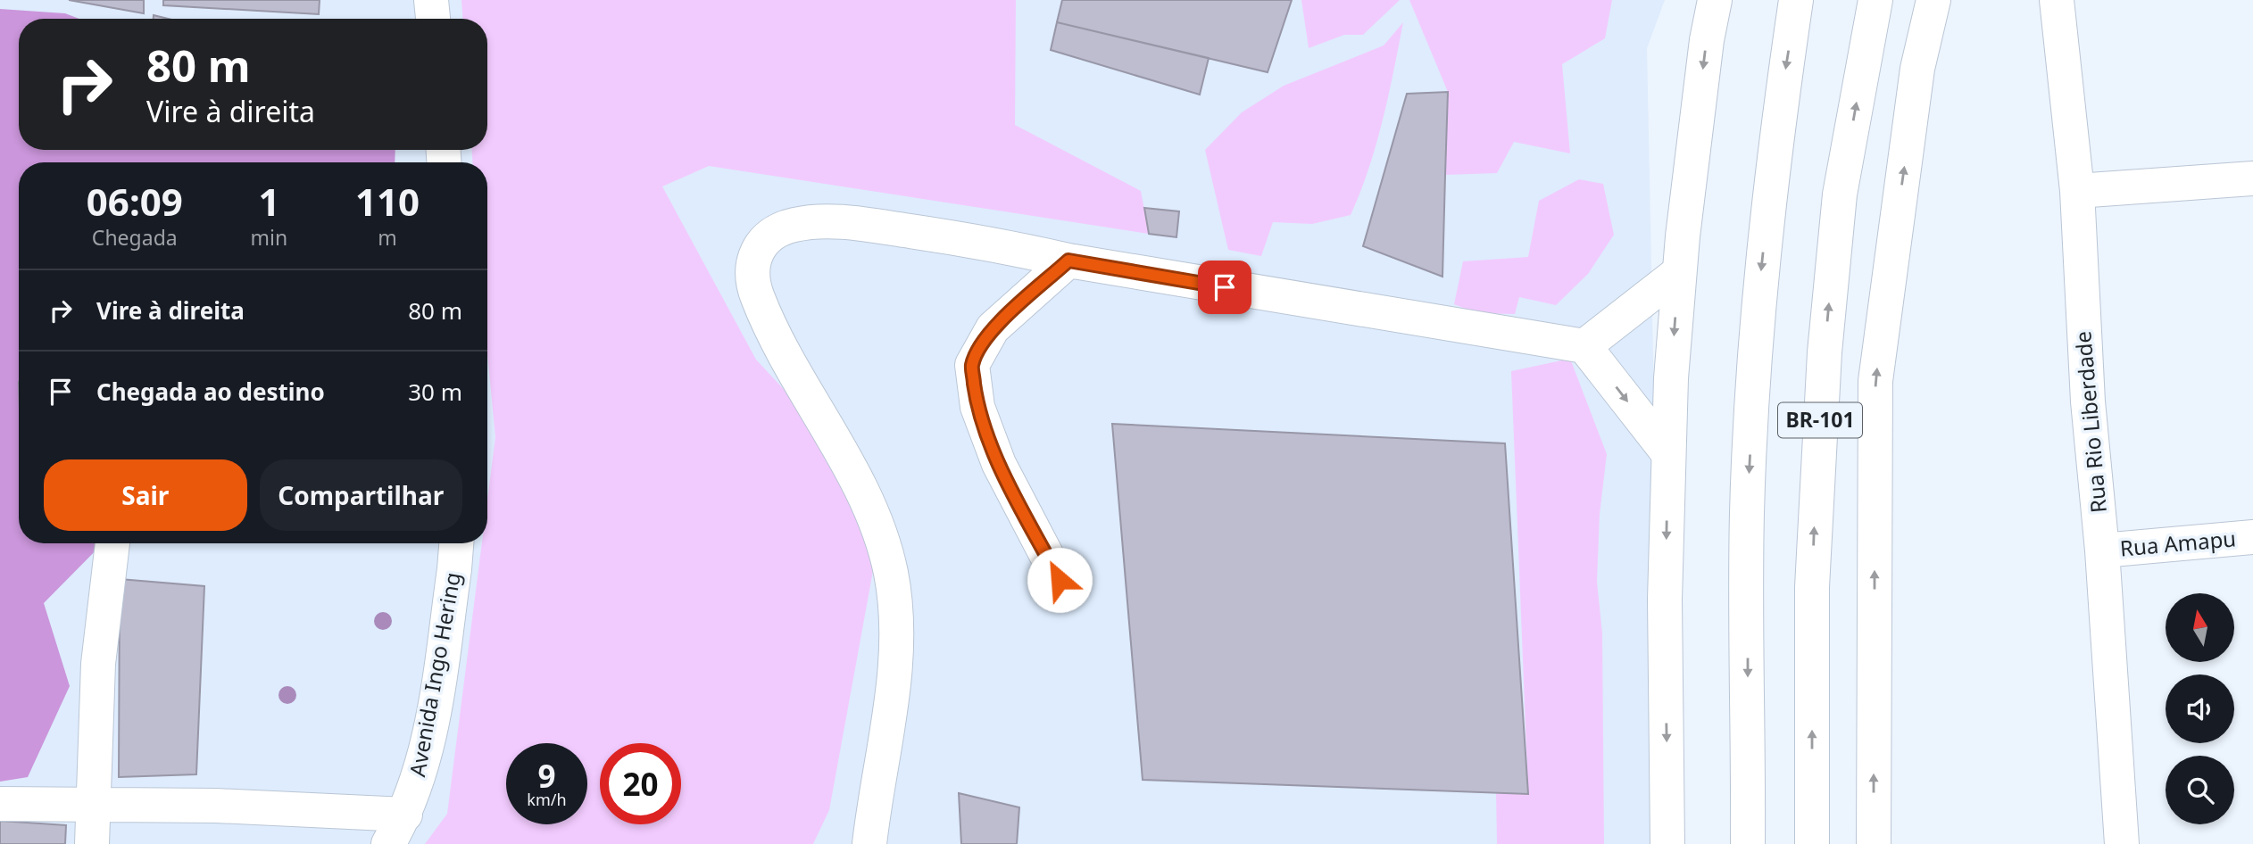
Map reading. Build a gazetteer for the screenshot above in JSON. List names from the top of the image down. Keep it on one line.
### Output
{"streets":{"main road":["BR-101","Rua Rio Liberdade","Rua Amapu","Avenida Ingo Hering"]},"crossings":[["Rua Rio Liberdade","Rua Amapu"]],"north":"top","page":{"turn":["80 m","Vire à direita"],"eta":["06:09","Chegada","1","min","110","m"],"list":[{"name":"Vire à direita","value":"80 m"},{"name":"Chegada ao destino","value":"30 m"}],"buttons":["Sair","Compartilhar"],"speed":"9 km/h","limit":"20"}}
